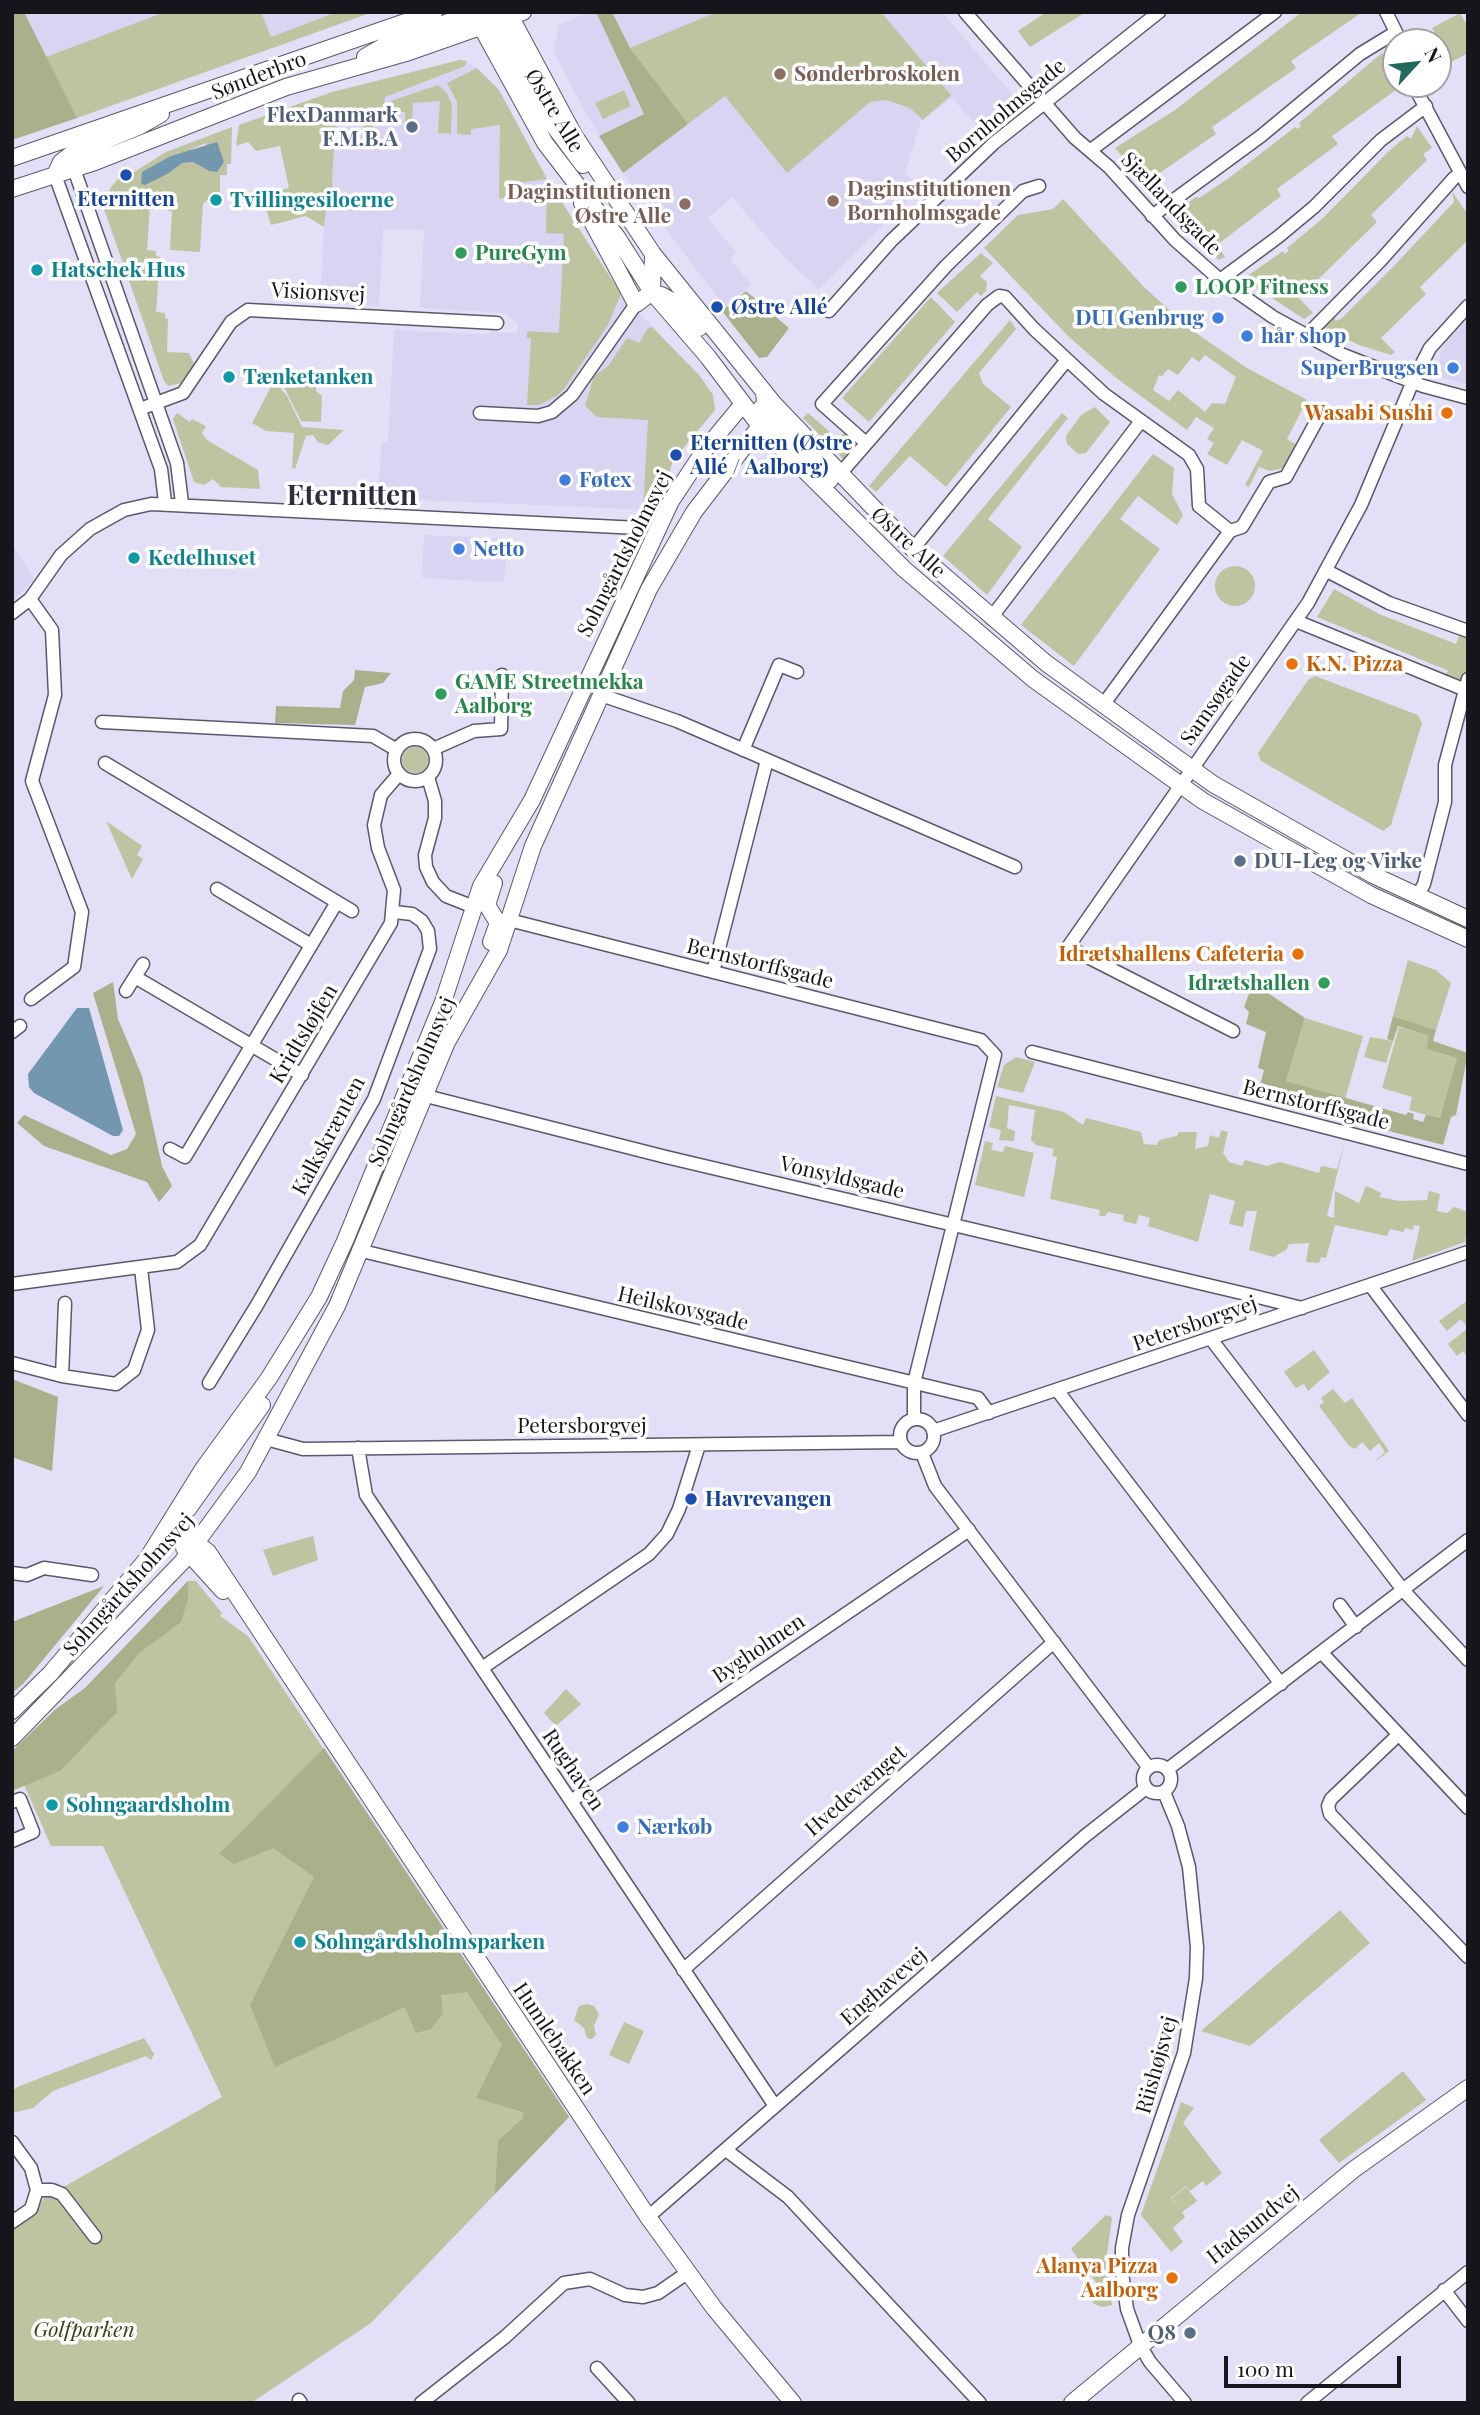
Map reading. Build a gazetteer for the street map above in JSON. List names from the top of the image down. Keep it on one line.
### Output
{"streets":{"street":["Sønderbro","Østre Alle","Bornholmsgade","Sjællandsgade","Visionsvej","Sohngårdsholmsvej","Samsøgade","Bernstorffsgade","Kridtsløjfen","Kalkskrænten","Vonsyldsgade","Heilskovsgade","Petersborgvej","Bygholmen","Rughaven","Hvedevænget","Enghavevej","Humlebakken","Riishøjsvej","Hadsundvej"]},"crossings":[["Sønderbro","Østre Alle"],["Østre Alle","Sohngårdsholmsvej"],["Østre Alle","Samsøgade"],["Bornholmsgade","Sjællandsgade"],["Sjællandsgade","Samsøgade"],["Sohngårdsholmsvej","Bernstorffsgade"],["Sohngårdsholmsvej","Vonsyldsgade"],["Sohngårdsholmsvej","Heilskovsgade"],["Sohngårdsholmsvej","Petersborgvej"],["Sohngårdsholmsvej","Humlebakken"],["Bernstorffsgade","Vonsyldsgade"],["Kridtsløjfen","Kalkskrænten"],["Vonsyldsgade","Petersborgvej"],["Heilskovsgade","Petersborgvej"],["Petersborgvej","Rughaven"],["Bygholmen","Rughaven"],["Rughaven","Hvedevænget"],["Rughaven","Enghavevej"],["Enghavevej","Humlebakken"],["Enghavevej","Riishøjsvej"],["Riishøjsvej","Hadsundvej"]],"districts":["Eternitten"],"parks":["Golfparken"],"places":["Sønderbroskolen","FlexDanmark F.M.B.A","Eternitten","Tvillingesiloerne","Daginstitutionen Bornholmsgade","Daginstitutionen Østre Alle","PureGym","Hatschek Hus","LOOP Fitness","Østre Allé","DUI Genbrug","hår shop","SuperBrugsen","Tænketanken","Wasabi Sushi","Eternitten (Østre Allé / Aalborg)","Føtex","Netto","Kedelhuset","K.N. Pizza","GAME Streetmekka Aalborg","DUI-Leg og Virke","Idrætshallens Cafeteria","Idrætshallen","Havrevangen","Sohngaardsholm","Nærkøb","Sohngårdsholmsparken","Alanya Pizza Aalborg","Q8"],"scale_bar":"100 m","north":"top right"}
